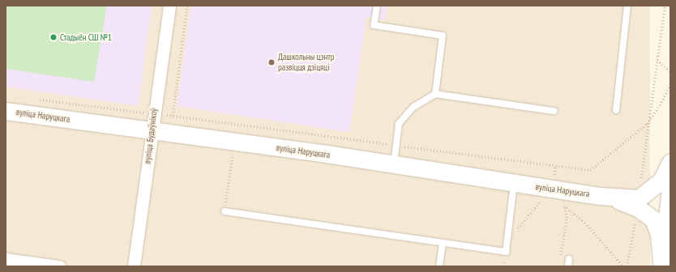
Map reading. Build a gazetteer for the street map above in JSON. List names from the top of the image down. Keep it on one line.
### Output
{"streets":{"street":["вуліца Наруцкага","вуліца Будаўнікоў"]},"crossings":[["вуліца Наруцкага","вуліца Будаўнікоў"]],"places":["Стадыён СШ №1","Дашкольны цэнтр развіцця дзіцяці"]}
